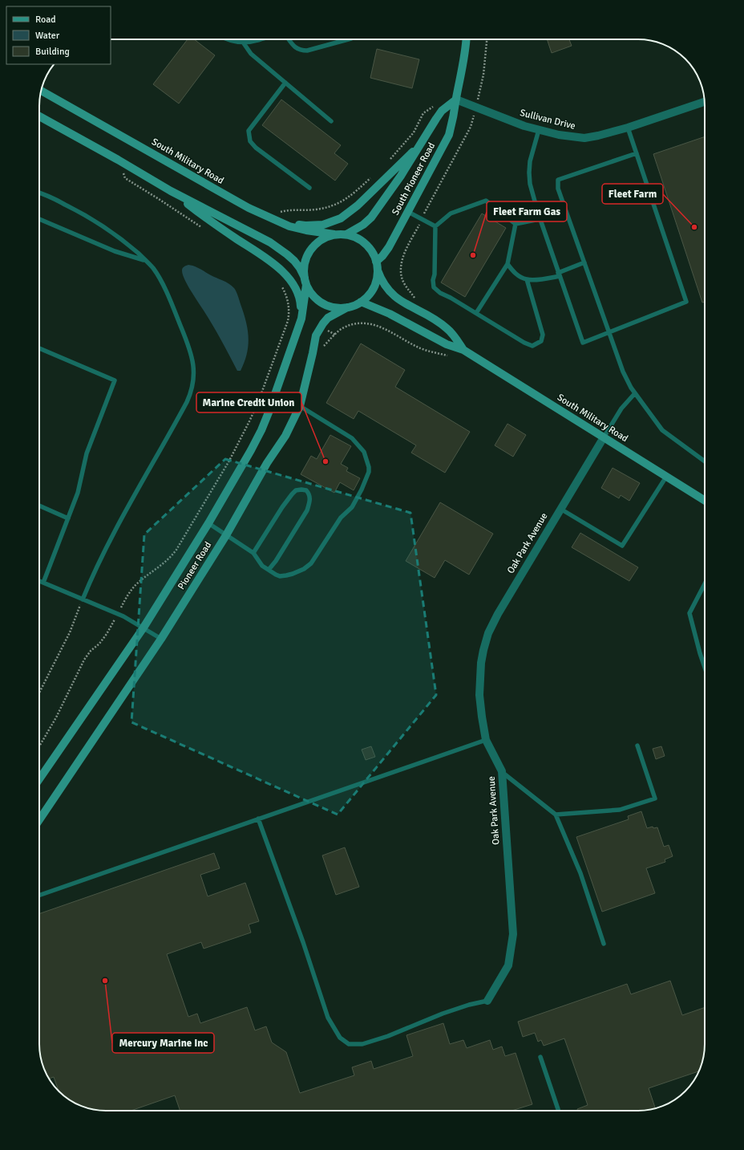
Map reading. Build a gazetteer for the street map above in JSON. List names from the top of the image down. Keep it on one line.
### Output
{"streets":{"main road":["South Military Road","South Pioneer Road","Pioneer Road"],"street":["Sullivan Drive","Oak Park Avenue"]},"crossings":[["Sullivan Drive","South Pioneer Road"],["South Military Road","South Pioneer Road"],["South Military Road","Oak Park Avenue"],["South Military Road","Pioneer Road"],["South Pioneer Road","Pioneer Road"]],"places":["Fleet Farm","Fleet Farm Gas","Marine Credit Union","Mercury Marine Inc"],"legend":["Road","Water","Building"]}
